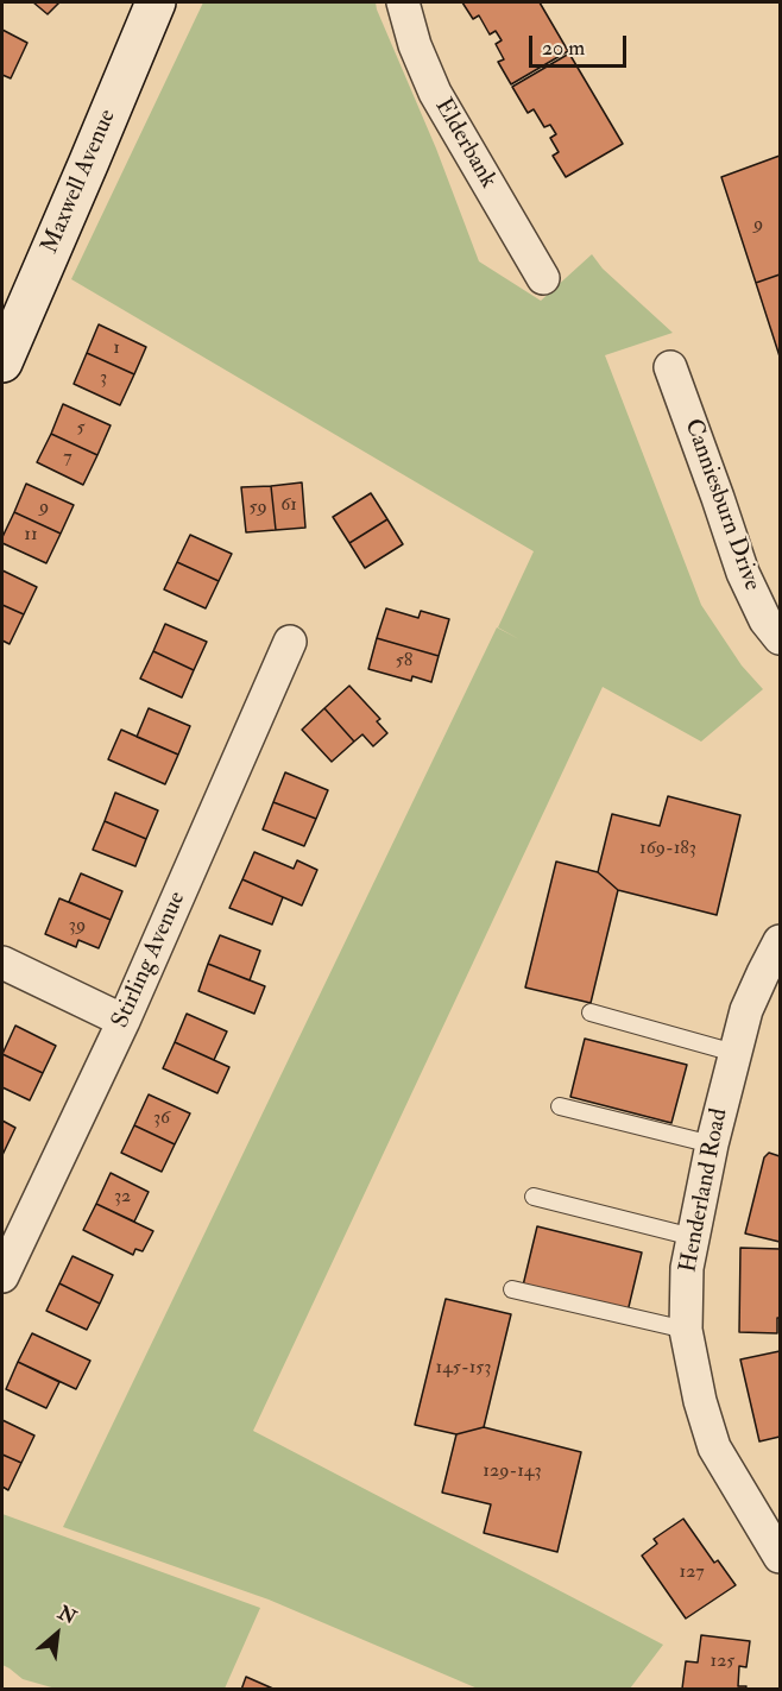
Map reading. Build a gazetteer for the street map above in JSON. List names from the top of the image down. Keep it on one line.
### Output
{"streets":{"street":["Elderbank","Maxwell Avenue","Canniesburn Drive","Stirling Avenue","Henderland Road"]},"house_numbers":["9","1","3","5","7","61","9","59","11","58","169-183","39","36","32","145-153","129-143","127","125"],"scale_bar":"20 m","north":"top right"}
